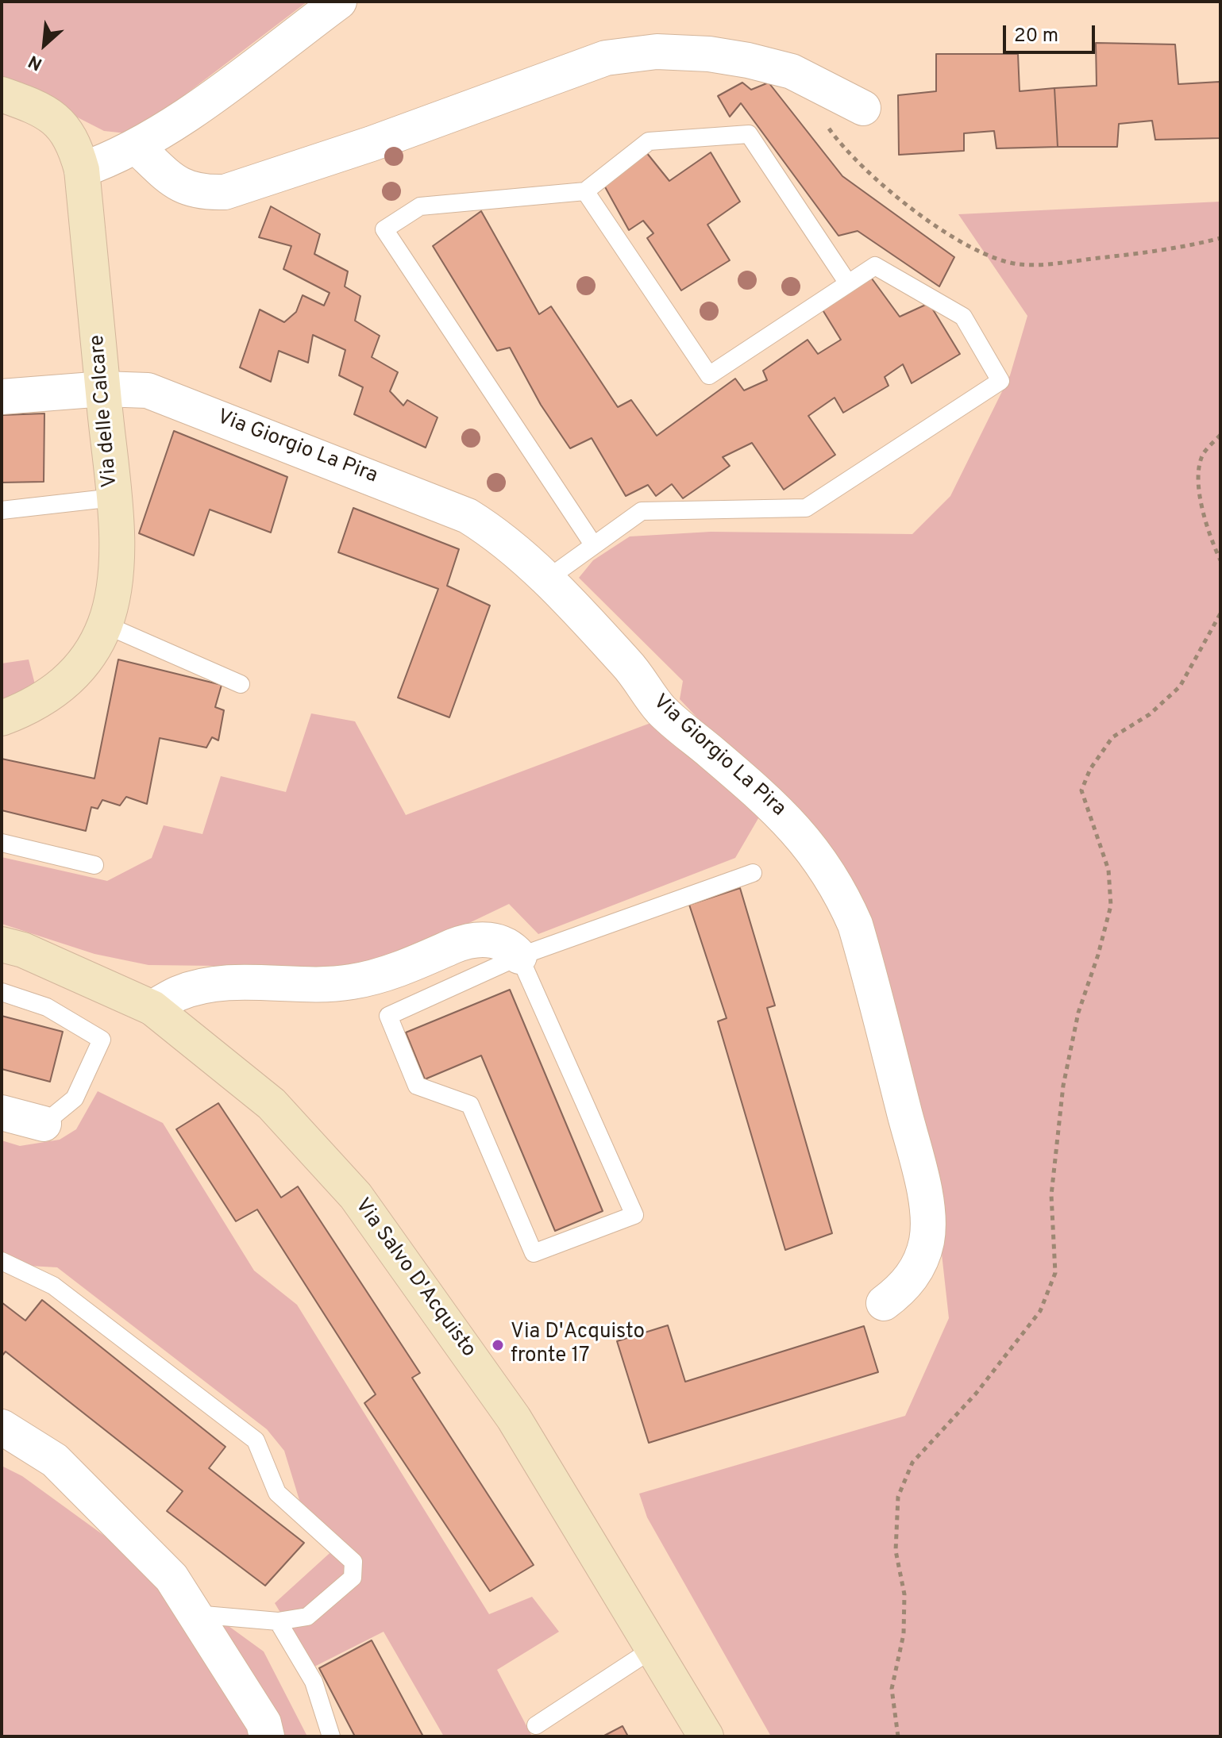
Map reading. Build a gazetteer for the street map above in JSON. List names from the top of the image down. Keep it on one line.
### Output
{"streets":{"street":["Via delle Calcare","Via Giorgio La Pira","Via Salvo D'Acquisto"]},"crossings":[["Via delle Calcare","Via Giorgio La Pira"]],"places":["Via D'Acquisto fronte 17"],"scale_bar":"20 m","north":"bottom left"}
